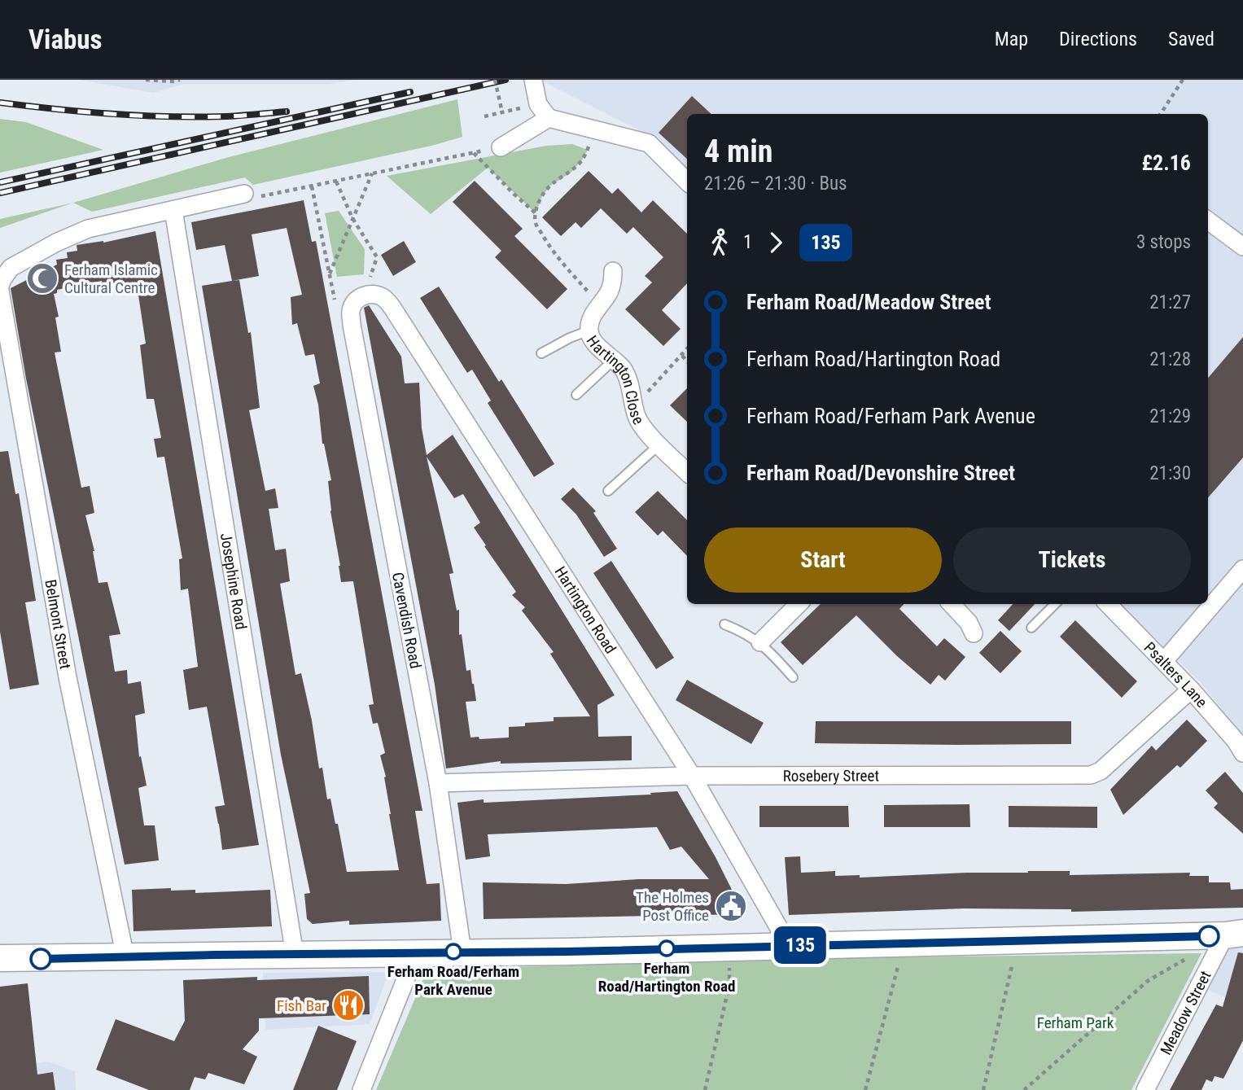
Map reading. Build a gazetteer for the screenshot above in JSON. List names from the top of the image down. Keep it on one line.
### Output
{"streets":{"street":["Hartington Close","Josephine Road","Hartington Road","Cavendish Road","Belmont Street","Psalters Lane","Rosebery Street","Meadow Street"]},"crossings":[["Hartington Road","Rosebery Street"],["Cavendish Road","Rosebery Street"],["Psalters Lane","Rosebery Street"]],"parks":["Ferham Park"],"places":{"mosque":["Ferham Islamic Cultural Centre"],"public building":["The Holmes Post Office"],"other":["Ferham Road/Hartington Road","Ferham Road/Ferham Park Avenue"],"restaurant":["Fish Bar"]},"lines":["bus line 135"],"page":{"header":"Viabus","nav":["Map","Directions","Saved"],"on_map":"135","heading":["4 min","21:26 – 21:30 · Bus","£2.16"],"legs":["1","135","3 stops"],"list":[{"name":"Ferham Road/Meadow Street","value":"21:27"},{"name":"Ferham Road/Hartington Road","value":"21:28"},{"name":"Ferham Road/Ferham Park Avenue","value":"21:29"},{"name":"Ferham Road/Devonshire Street","value":"21:30"}],"buttons":["Start","Tickets"]}}
